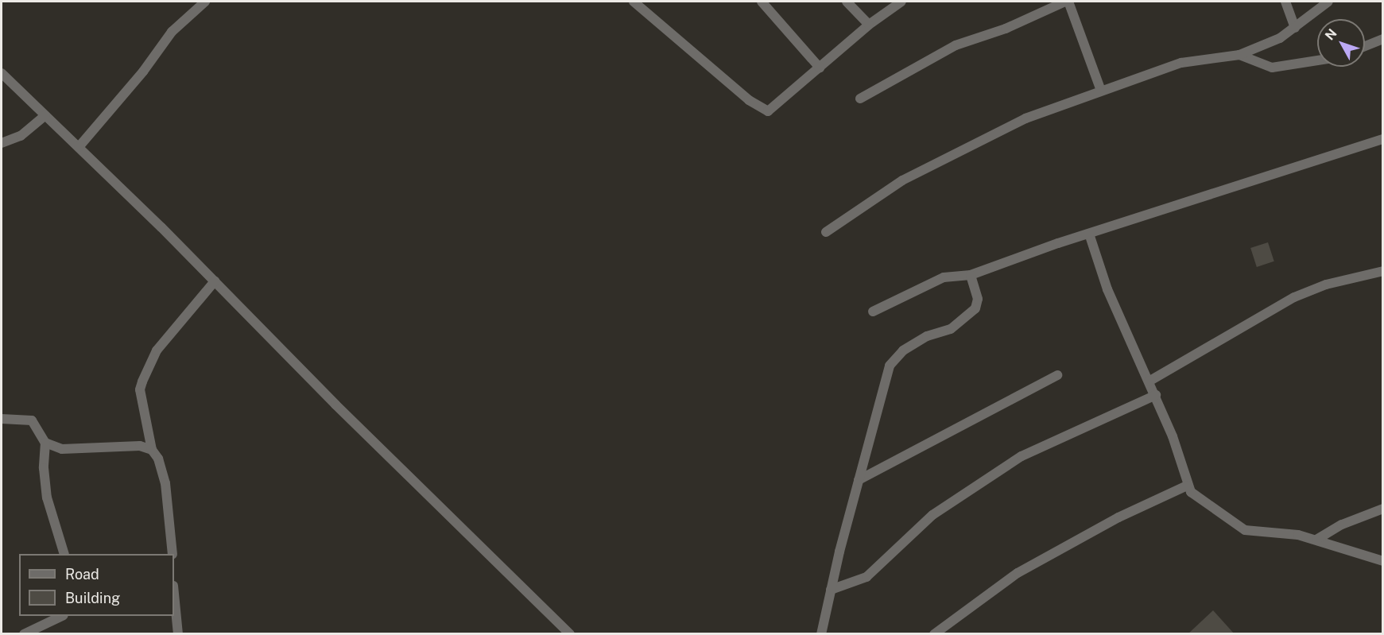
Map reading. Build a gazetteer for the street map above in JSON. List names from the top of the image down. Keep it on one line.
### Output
{"legend":["Road","Building"],"north":"top left"}
